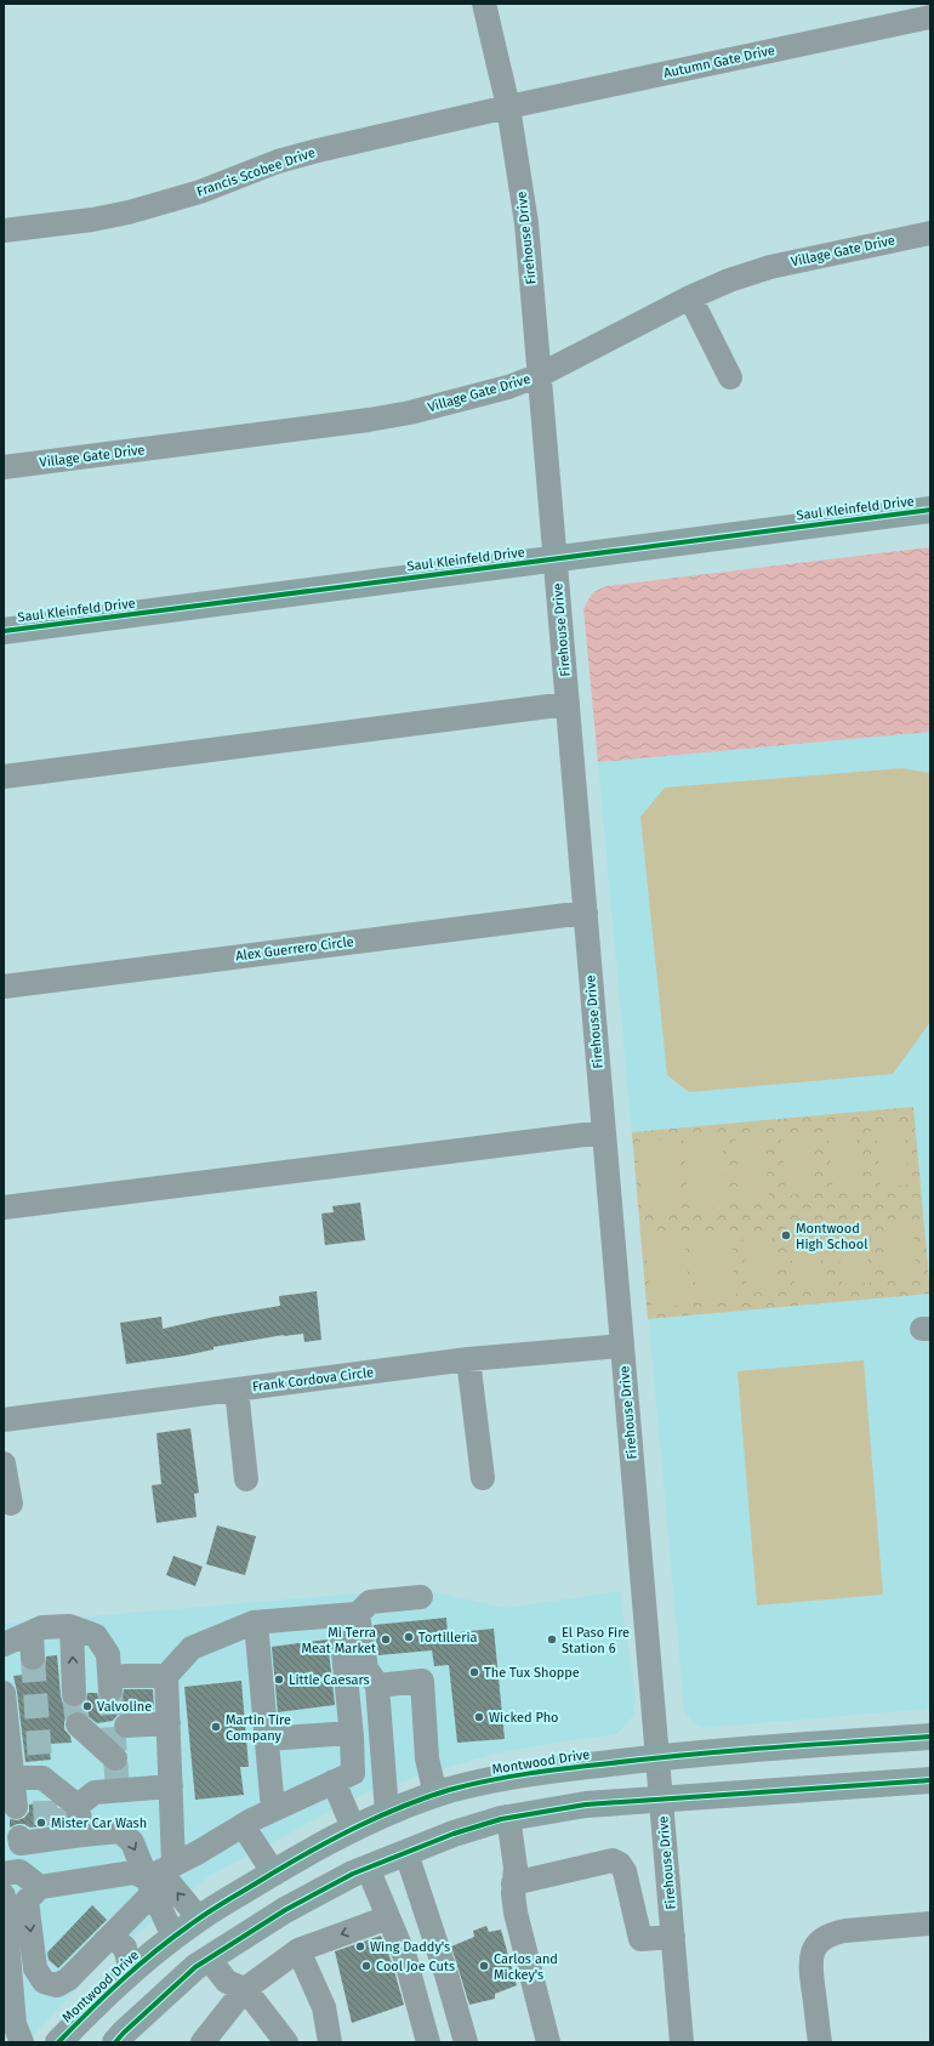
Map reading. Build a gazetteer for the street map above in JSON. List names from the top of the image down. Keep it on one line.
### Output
{"streets":{"main road":["Saul Kleinfeld Drive","Montwood Drive"],"street":["Autumn Gate Drive","Francis Scobee Drive","Firehouse Drive","Village Gate Drive","Alex Guerrero Circle","Frank Cordova Circle"]},"crossings":[["Autumn Gate Drive","Francis Scobee Drive"],["Autumn Gate Drive","Firehouse Drive"],["Francis Scobee Drive","Firehouse Drive"],["Firehouse Drive","Village Gate Drive"],["Firehouse Drive","Saul Kleinfeld Drive"],["Firehouse Drive","Alex Guerrero Circle"],["Firehouse Drive","Frank Cordova Circle"],["Firehouse Drive","Montwood Drive"]],"places":["Montwood High School","Tortilleria","Mi Terra Meat Market","El Paso Fire Station 6","The Tux Shoppe","Little Caesars","Valvoline","Wicked Pho","Martin Tire Company","Mister Car Wash","Wing Daddy's","Cool Joe Cuts","Carlos and Mickey's"]}
